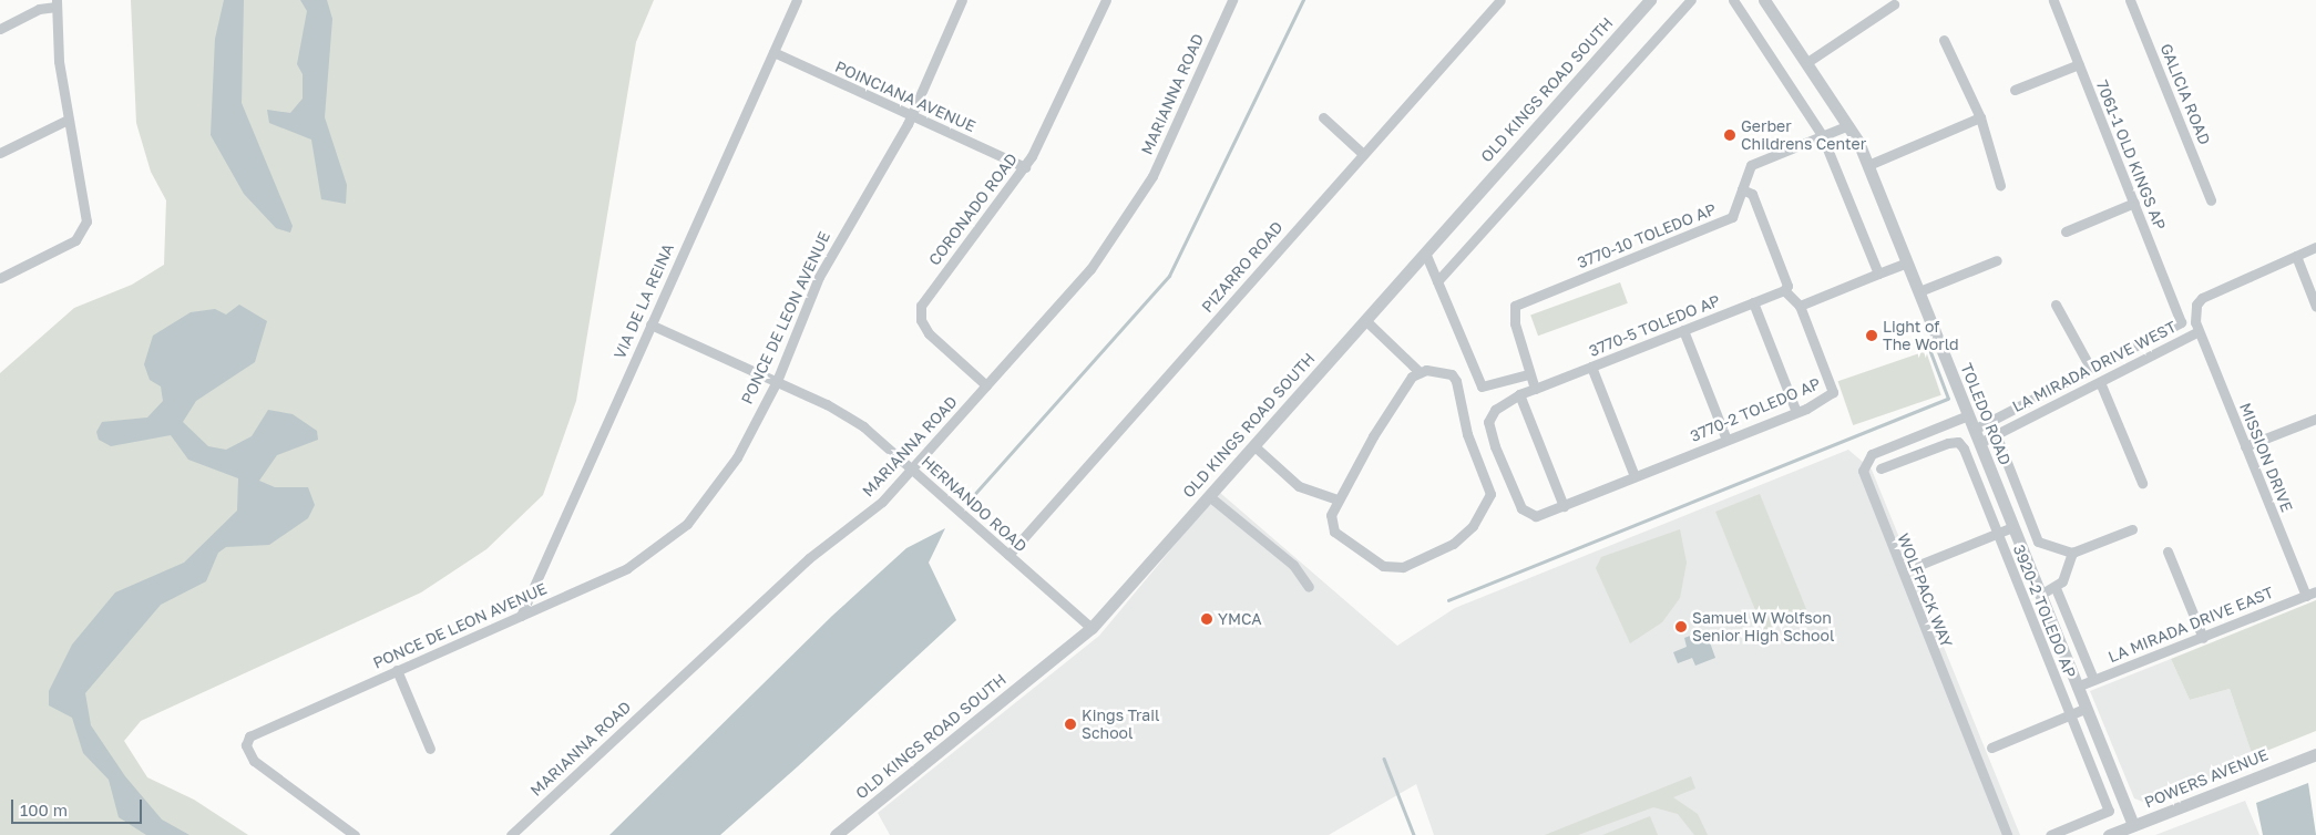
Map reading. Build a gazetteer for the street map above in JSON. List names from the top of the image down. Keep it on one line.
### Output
{"streets":{"street":["OLD KINGS ROAD SOUTH","MARIANNA ROAD","GALICIA ROAD","POINCIANA AVENUE","7061-1 OLD KINGS AP","CORONADO ROAD","3770-10 TOLEDO AP","PIZARRO ROAD","VIA DE LA REINA","PONCE DE LEON AVENUE","3770-5 TOLEDO AP","LA MIRADA DRIVE WEST","3770-2 TOLEDO AP","TOLEDO ROAD","MISSION DRIVE","HERNANDO ROAD","WOLFPACK WAY","3920-2 TOLEDO AP","LA MIRADA DRIVE EAST","POWERS AVENUE"]},"crossings":[["OLD KINGS ROAD SOUTH","HERNANDO ROAD"],["MARIANNA ROAD","CORONADO ROAD"],["MARIANNA ROAD","HERNANDO ROAD"],["POINCIANA AVENUE","CORONADO ROAD"],["POINCIANA AVENUE","VIA DE LA REINA"],["POINCIANA AVENUE","PONCE DE LEON AVENUE"],["3770-10 TOLEDO AP","3770-5 TOLEDO AP"],["PIZARRO ROAD","HERNANDO ROAD"],["VIA DE LA REINA","PONCE DE LEON AVENUE"],["VIA DE LA REINA","HERNANDO ROAD"],["PONCE DE LEON AVENUE","HERNANDO ROAD"],["LA MIRADA DRIVE WEST","TOLEDO ROAD"],["LA MIRADA DRIVE WEST","MISSION DRIVE"],["TOLEDO ROAD","WOLFPACK WAY"],["TOLEDO ROAD","LA MIRADA DRIVE EAST"],["TOLEDO ROAD","POWERS AVENUE"],["MISSION DRIVE","LA MIRADA DRIVE EAST"]],"places":["Gerber Childrens Center","Light of The World","YMCA","Samuel W Wolfson Senior High School","Kings Trail School"],"scale_bar":"100 m"}
